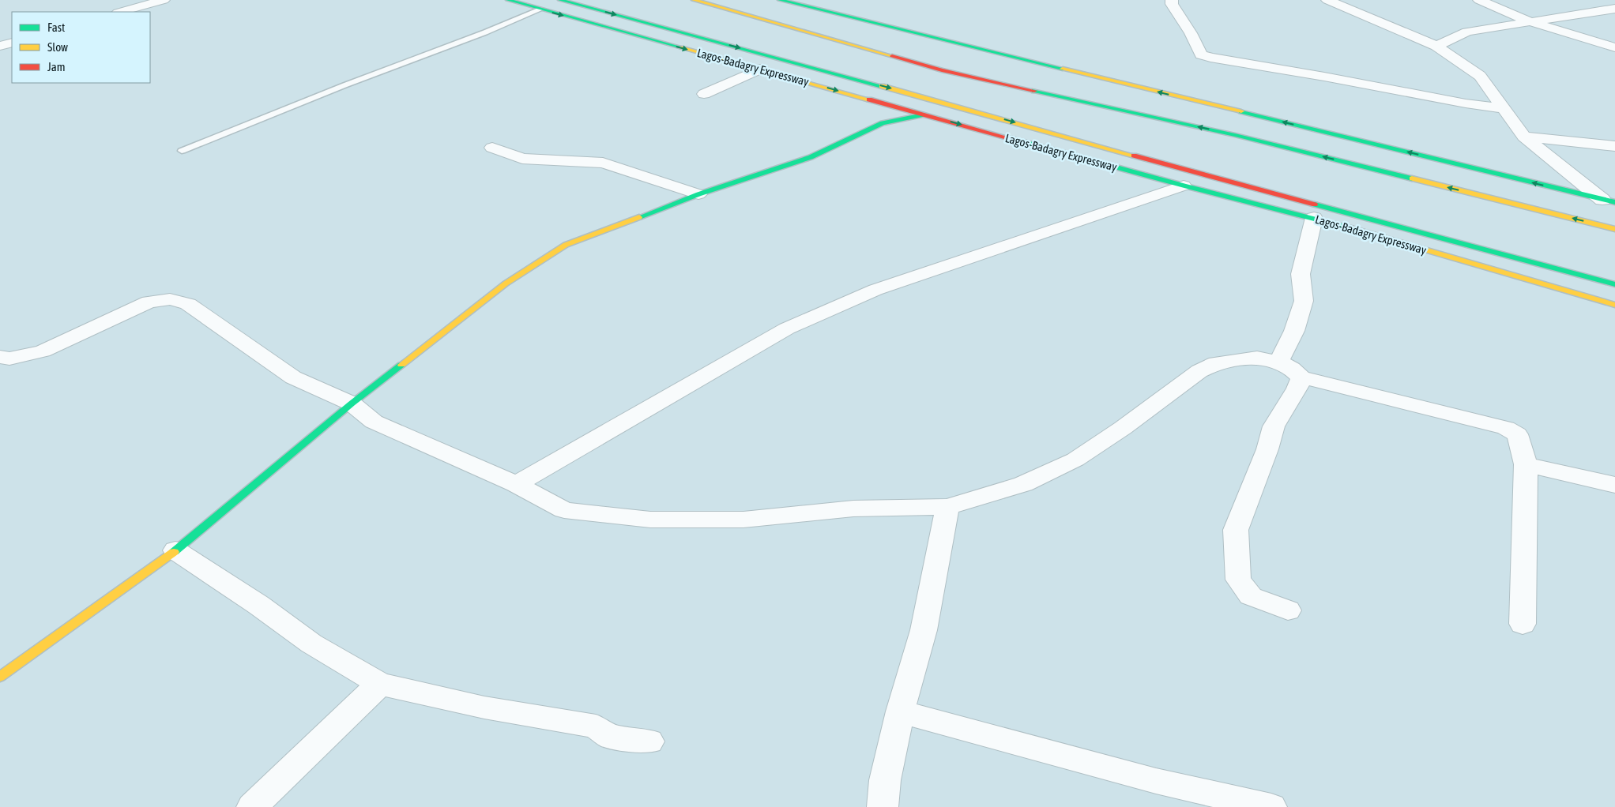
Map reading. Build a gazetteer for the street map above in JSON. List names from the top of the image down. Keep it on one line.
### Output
{"streets":{"main road":["Lagos-Badagry Expressway"]},"legend":["Fast","Slow","Jam"]}
